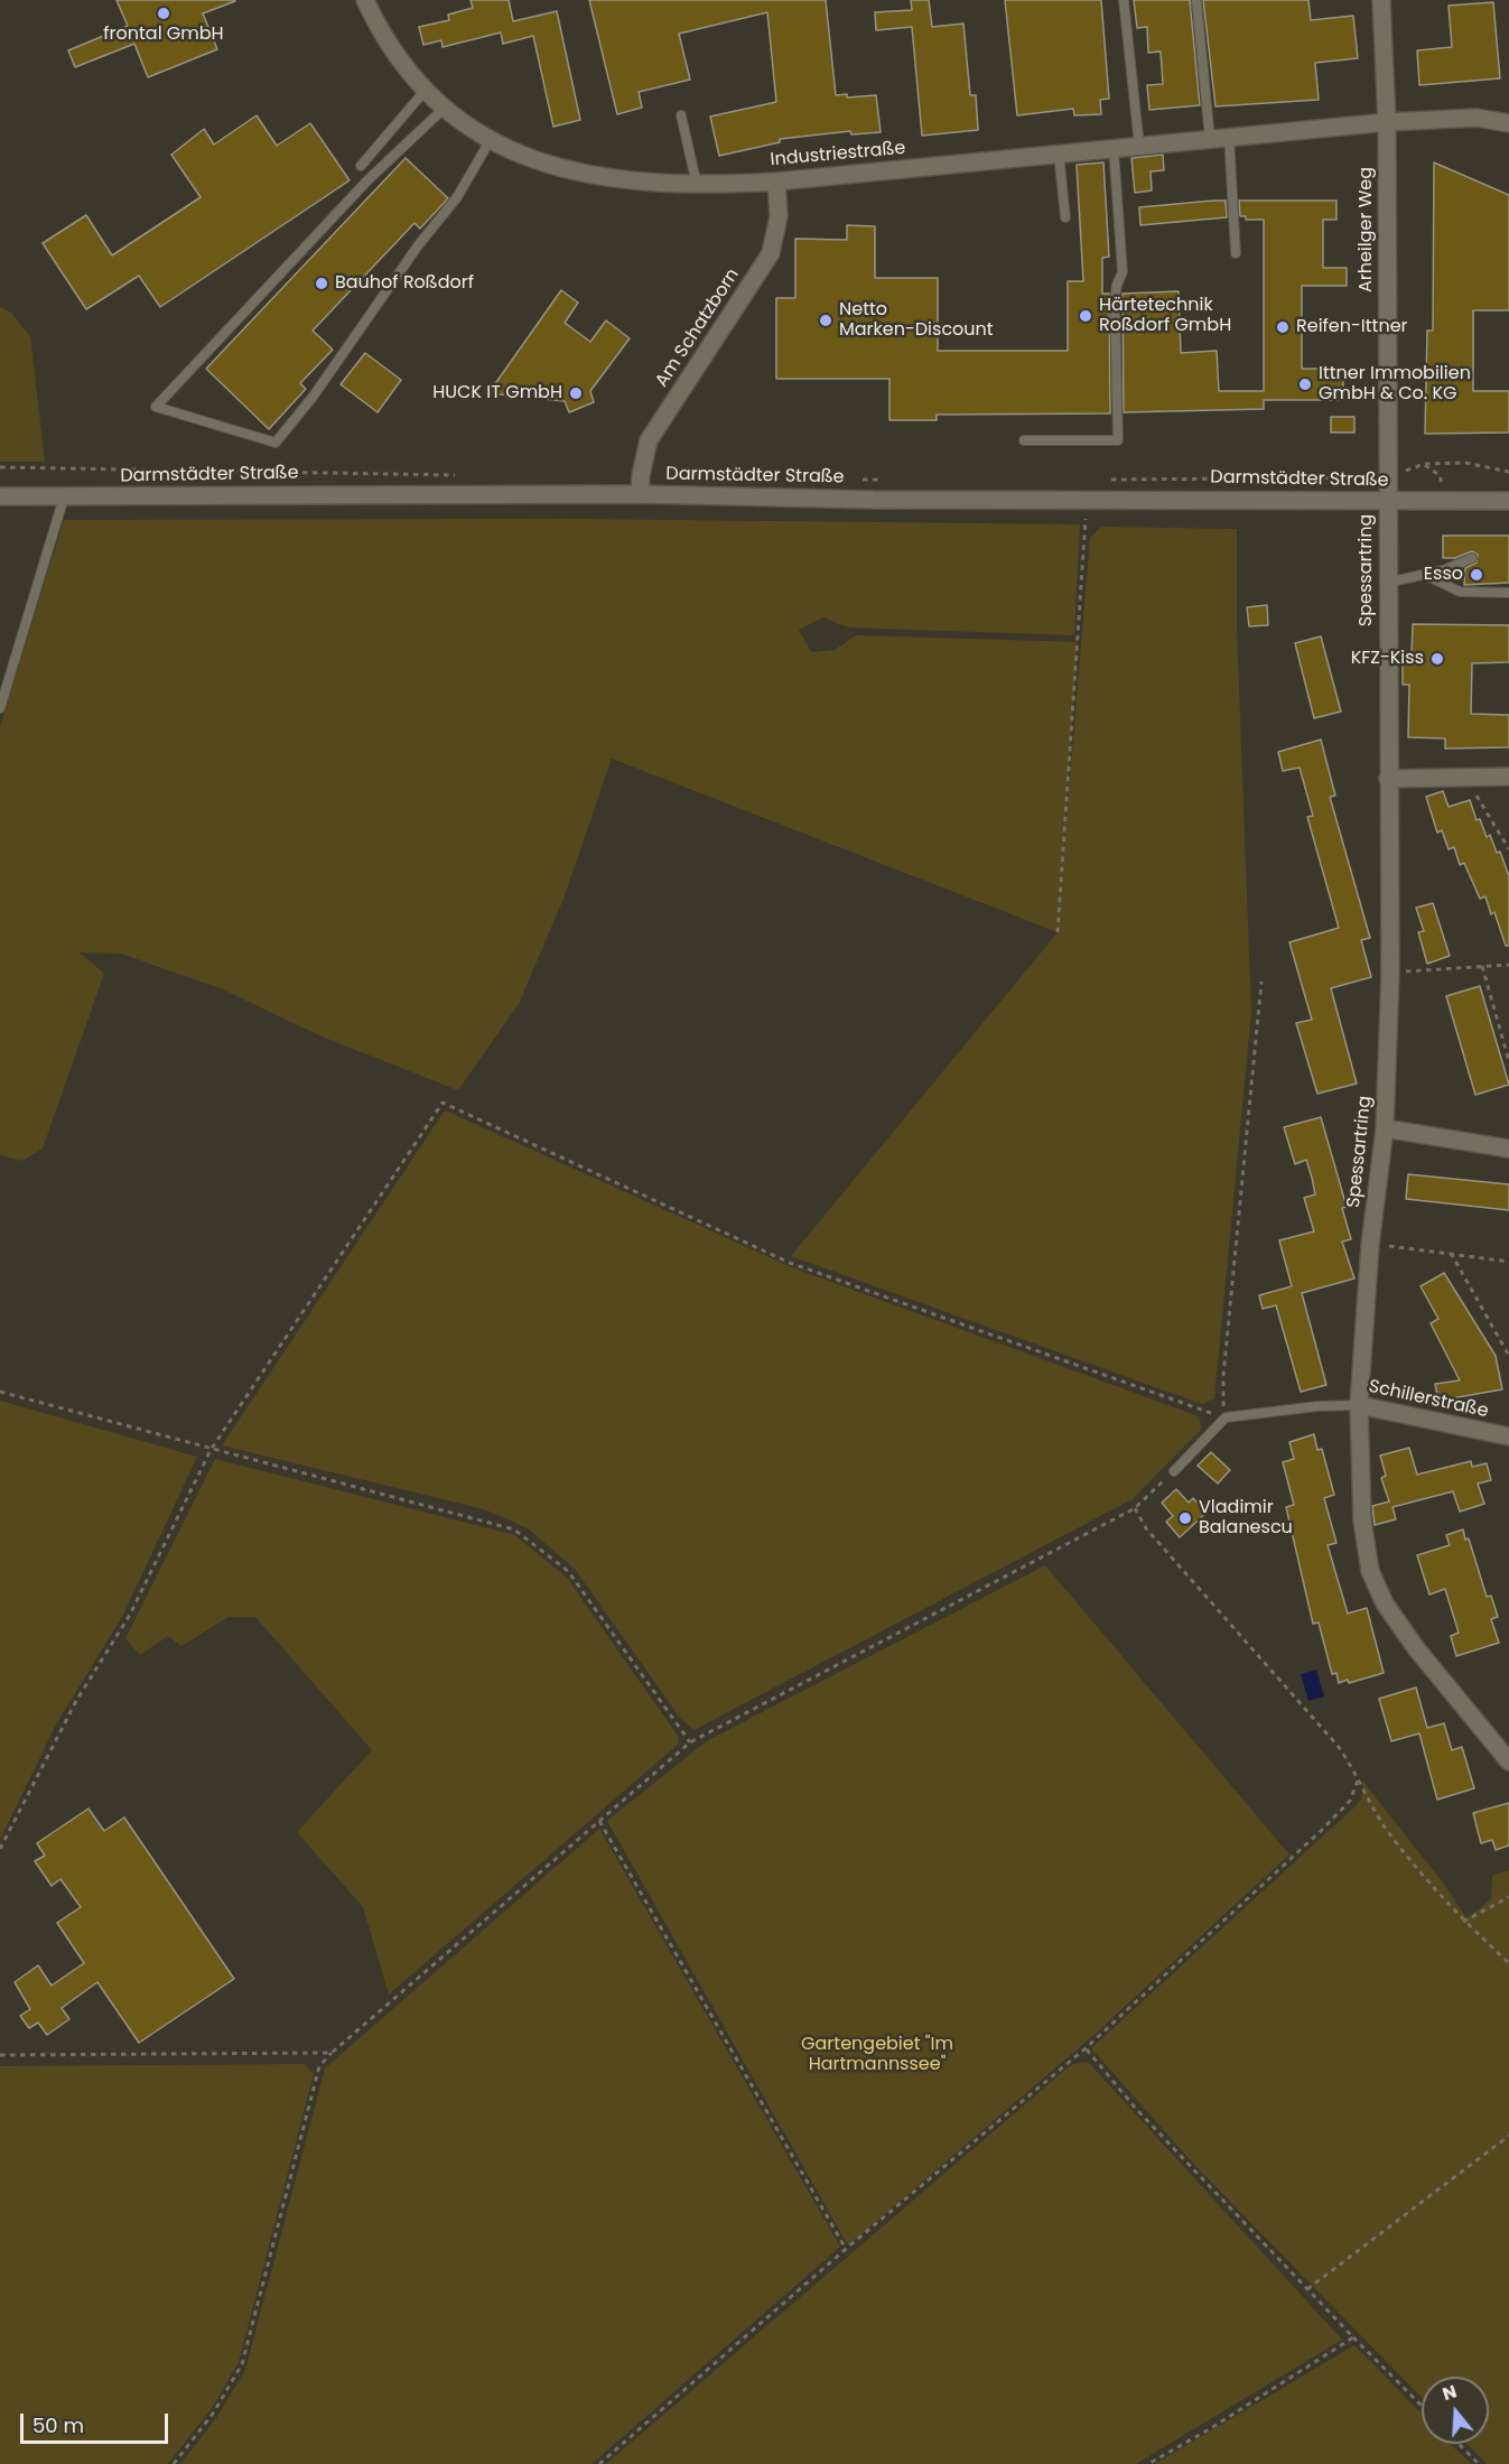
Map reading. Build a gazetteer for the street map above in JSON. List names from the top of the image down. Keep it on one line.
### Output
{"streets":{"street":["Industriestraße","Arheilger Weg","Am Schatzborn","Darmstädter Straße","Spessartring","Schillerstraße"]},"crossings":[["Industriestraße","Arheilger Weg"],["Industriestraße","Am Schatzborn"],["Arheilger Weg","Darmstädter Straße"],["Arheilger Weg","Spessartring"],["Am Schatzborn","Darmstädter Straße"],["Darmstädter Straße","Spessartring"],["Spessartring","Schillerstraße"]],"parks":["Gartengebiet \"Im Hartmannssee\""],"places":["frontal GmbH","Bauhof Roßdorf","Härtetechnik Roßdorf GmbH","Netto Marken-Discount","Reifen-Ittner","Ittner Immobilien GmbH & Co. KG","HUCK IT GmbH","Esso","KFZ-Kiss","Vladimir Balanescu"],"scale_bar":"50 m","north":"top"}
